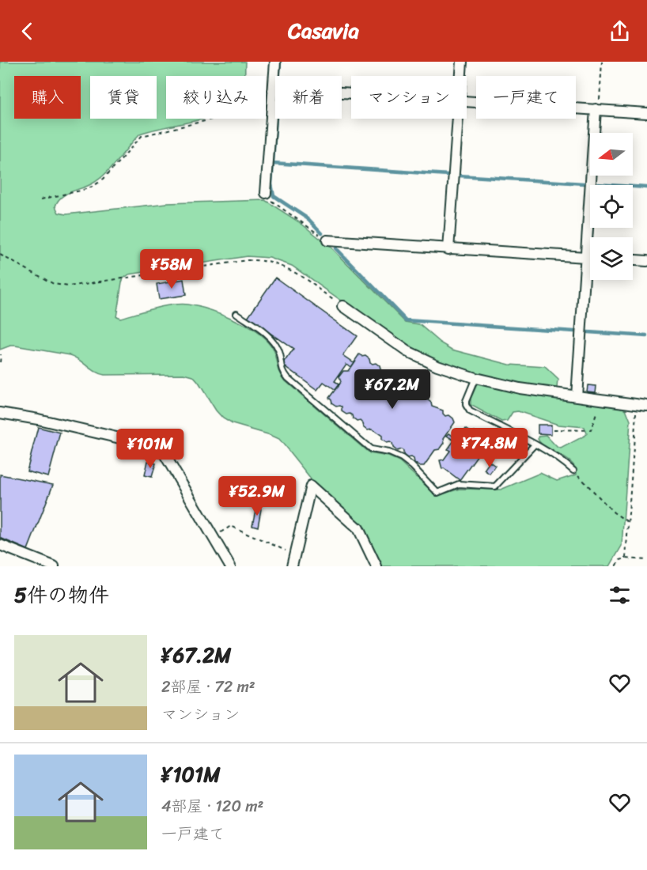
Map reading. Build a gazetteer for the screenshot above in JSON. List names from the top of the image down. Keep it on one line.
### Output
{"north":"left","page":{"header":"Casavia","chip":["購入","賃貸","絞り込み","新着","マンション","一戸建て"],"price":["¥58M","¥67.2M","¥74.8M","¥101M","¥52.9M"],"heading":"5件の物件","list":[{"name":"¥67.2M","note":"2部屋 · 72 m² · マンション"},{"name":"¥101M","note":"4部屋 · 120 m² · 一戸建て"}]}}
